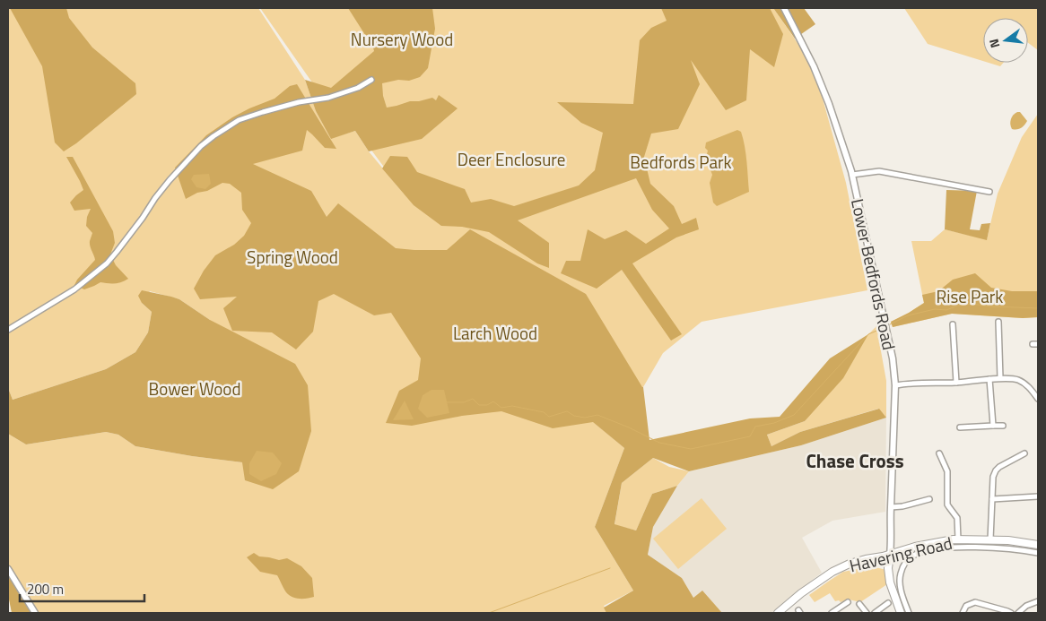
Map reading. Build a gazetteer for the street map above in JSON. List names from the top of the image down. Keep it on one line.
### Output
{"streets":{"main road":["Havering Road"],"street":["Lower Bedfords Road"]},"crossings":[["Lower Bedfords Road","Havering Road"]],"districts":["Chase Cross"],"parks":["Nursery Wood","Deer Enclosure","Bedfords Park","Spring Wood","Rise Park","Larch Wood","Bower Wood"],"scale_bar":"200 m","north":"left"}
